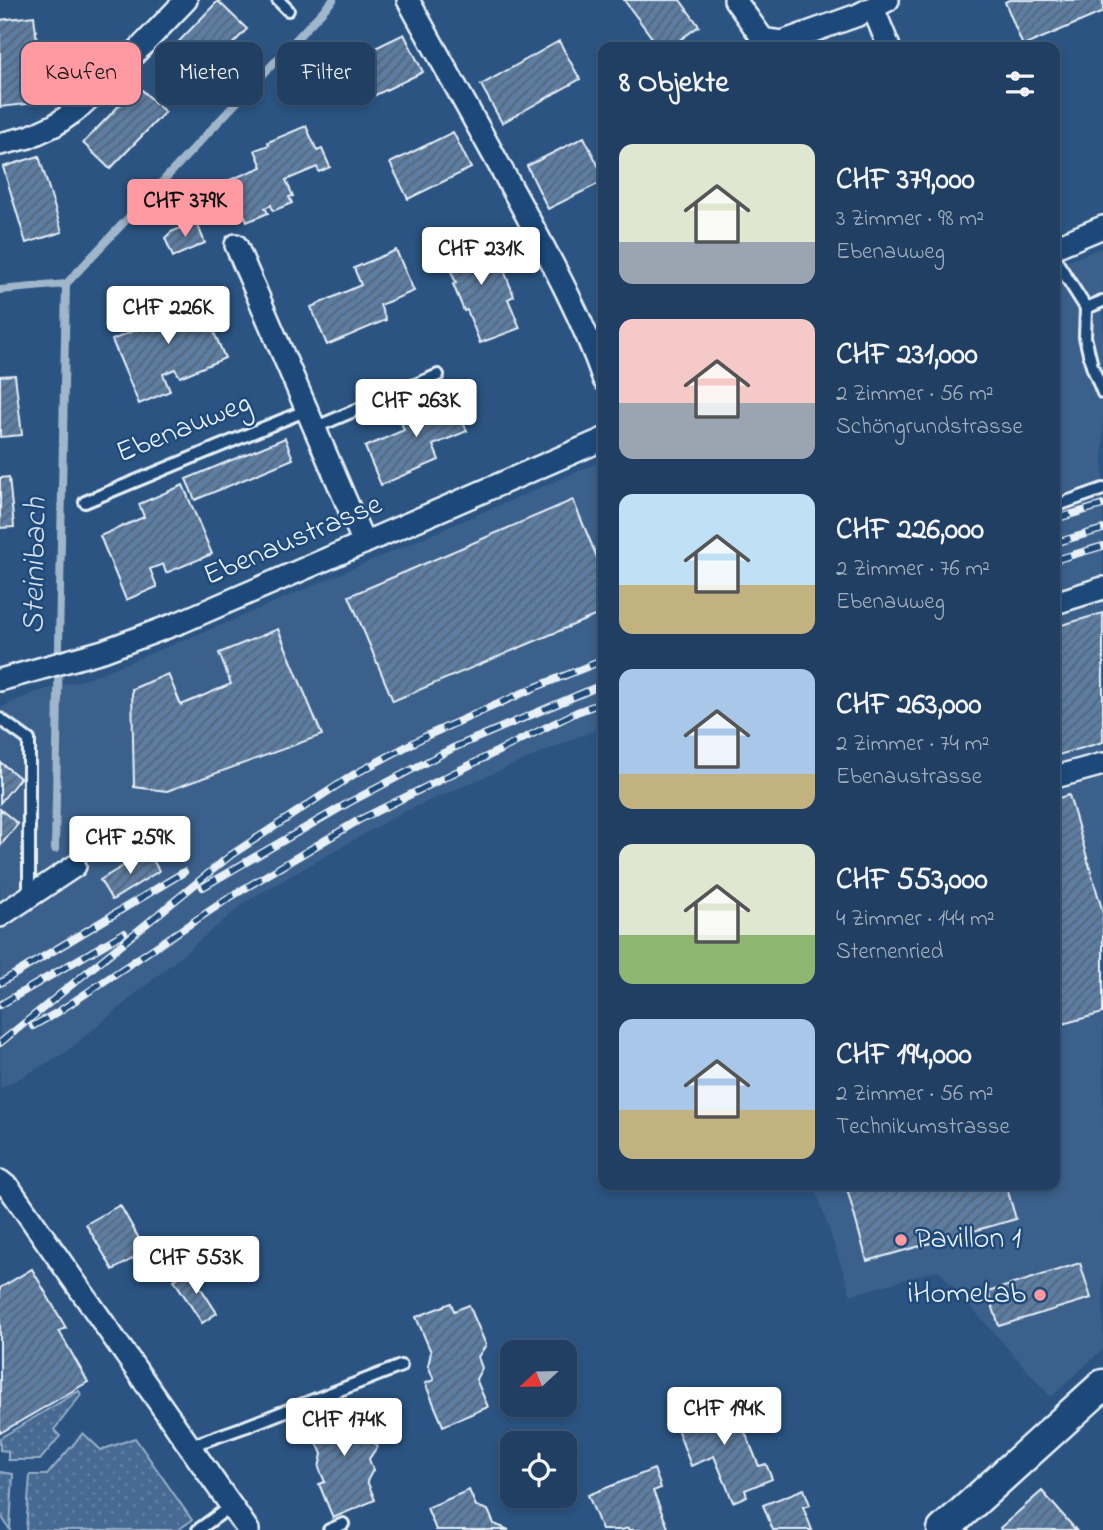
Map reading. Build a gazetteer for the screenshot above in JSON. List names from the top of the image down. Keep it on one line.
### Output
{"streets":{"street":["Ebenaustrasse"],"lane":["Ebenauweg"]},"water":["Steinibach"],"places":["Pavillon 1","iHomeLab"],"north":"left","page":{"chip":["Kaufen","Mieten","Filter"],"heading":"8 Objekte","list":[{"name":"CHF 379,000","note":"3 Zimmer · 98 m² · Ebenauweg"},{"name":"CHF 231,000","note":"2 Zimmer · 56 m² · Schöngrundstrasse"},{"name":"CHF 226,000","note":"2 Zimmer · 76 m² · Ebenauweg"},{"name":"CHF 263,000","note":"2 Zimmer · 74 m² · Ebenaustrasse"},{"name":"CHF 553,000","note":"4 Zimmer · 144 m² · Sternenried"},{"name":"CHF 194,000","note":"2 Zimmer · 56 m² · Technikumstrasse"}],"price":["CHF 379K","CHF 231K","CHF 226K","CHF 263K","CHF 259K","CHF 553K","CHF 194K","CHF 174K"]}}
